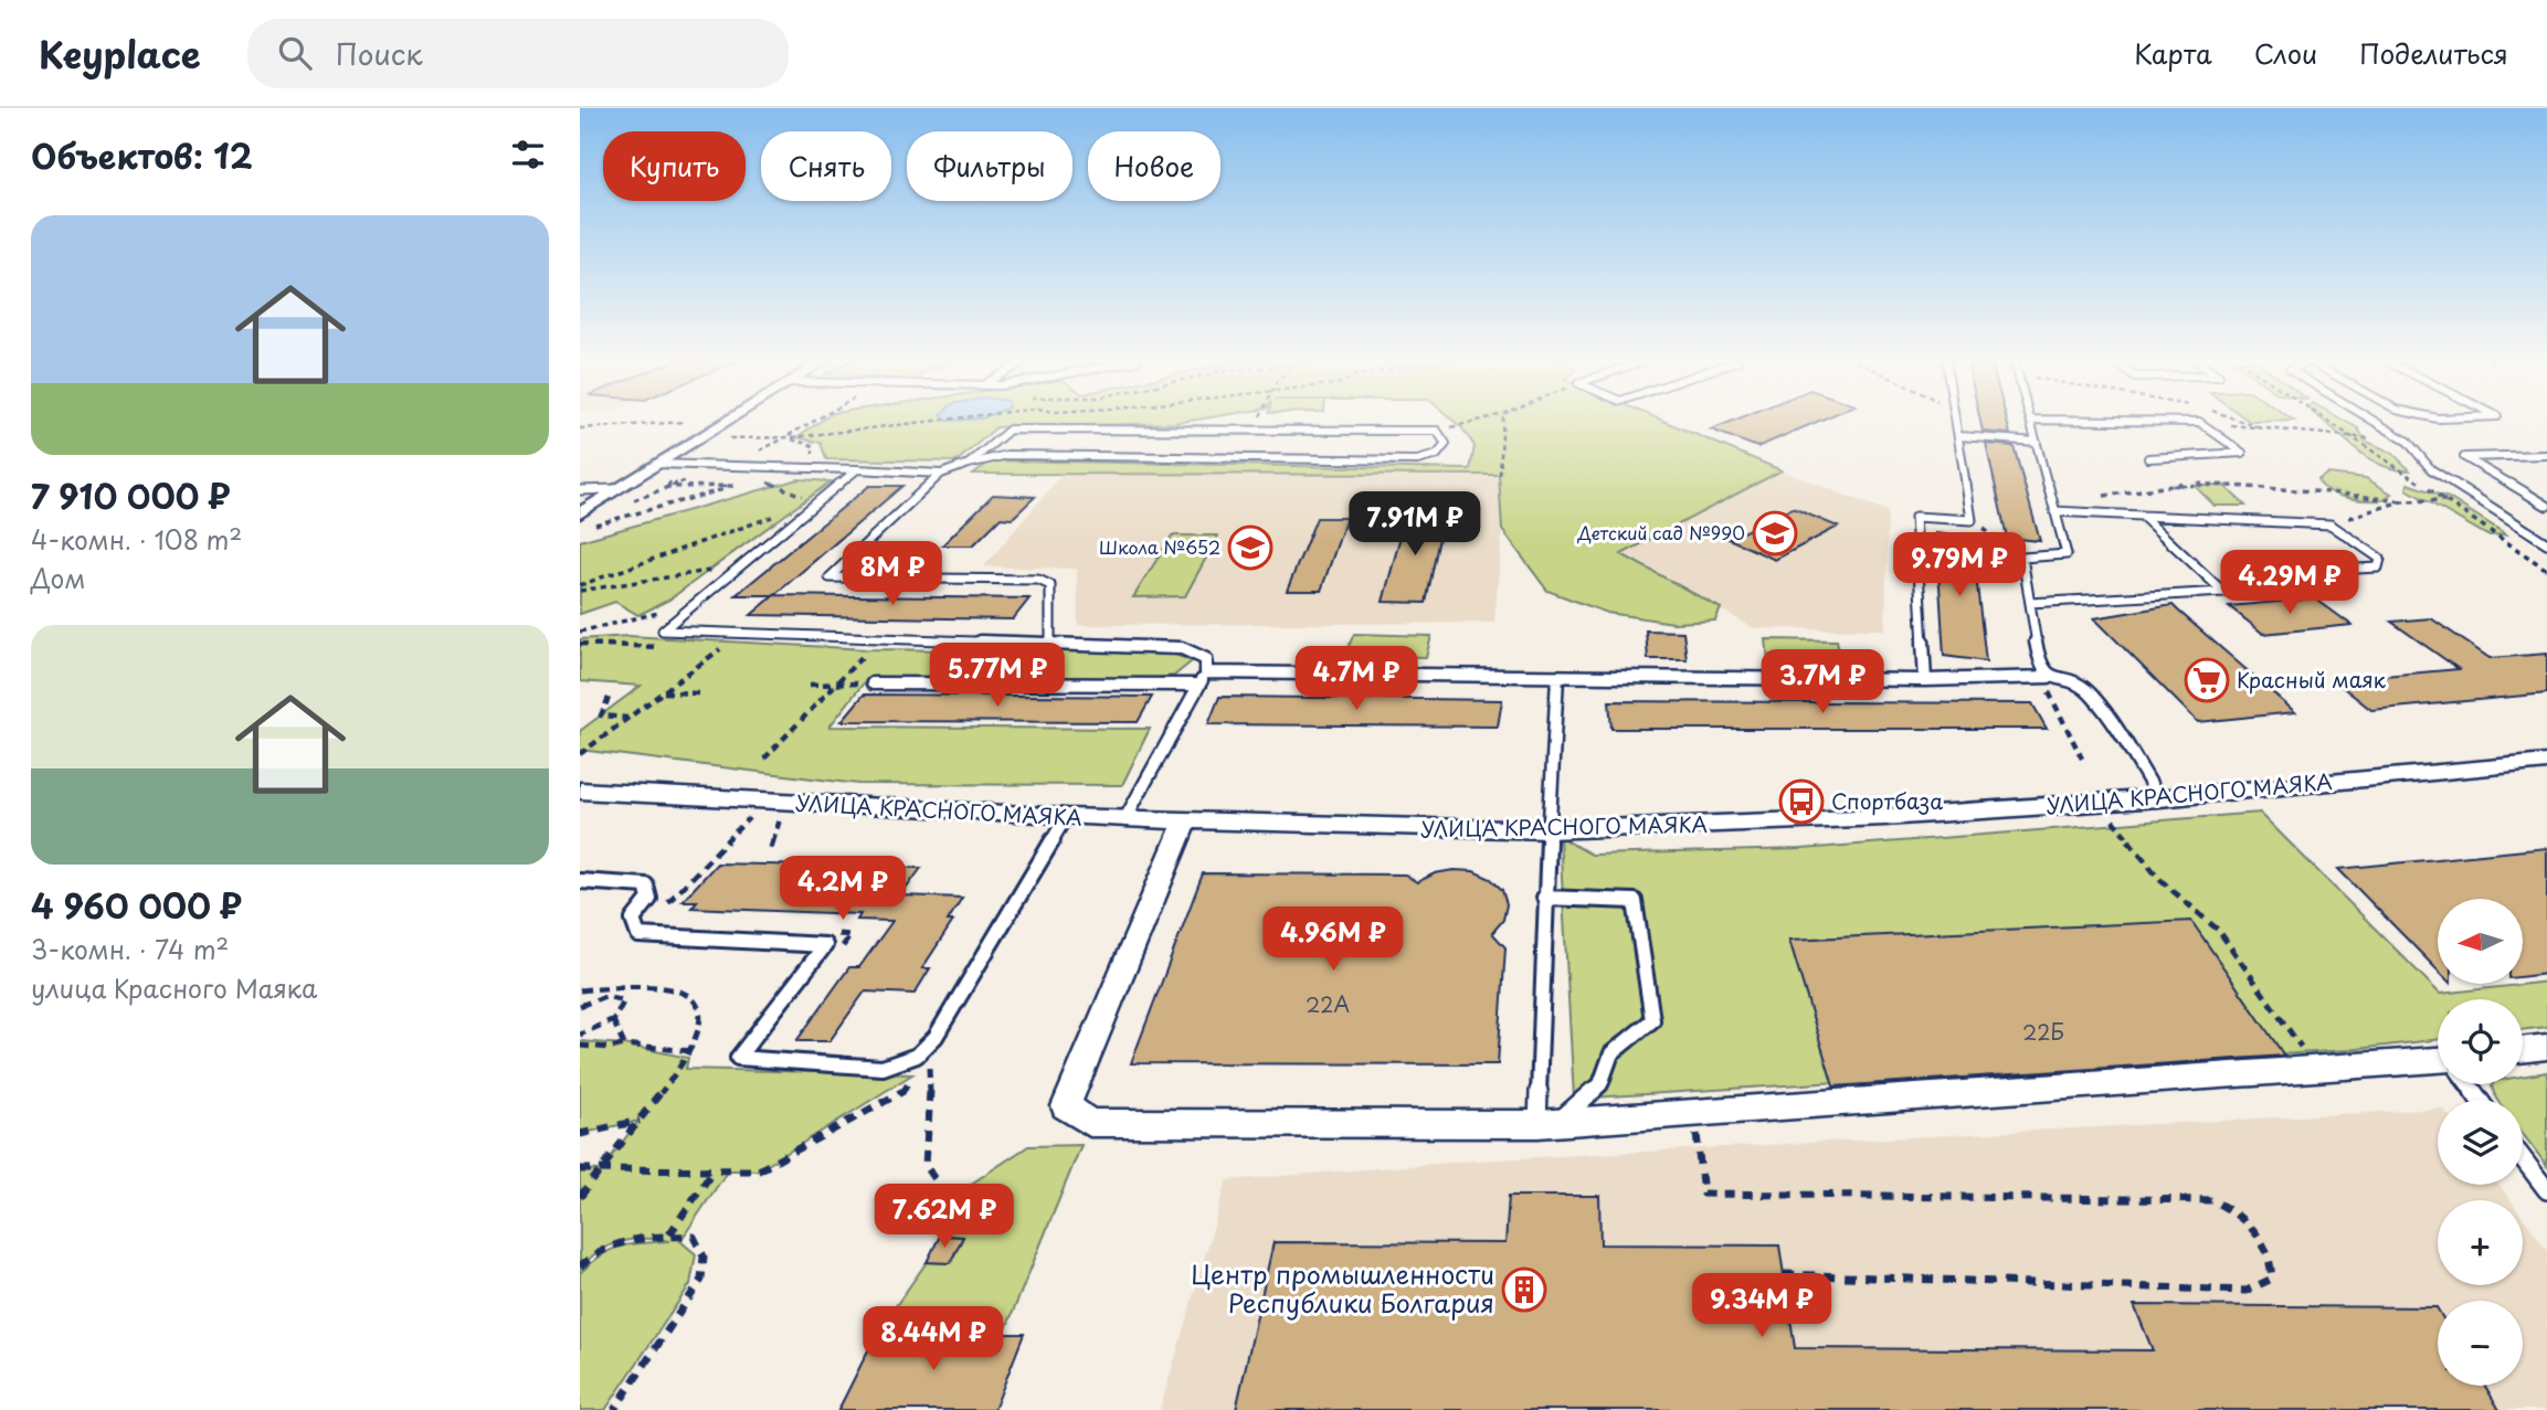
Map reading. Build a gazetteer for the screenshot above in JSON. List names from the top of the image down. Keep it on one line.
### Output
{"streets":{"street":["УЛИЦА КРАСНОГО МАЯКА"]},"places":{"school or university":["Детский сад №990","Школа №652"],"supermarket":["Красный маяк"],"bus stop":["Спортбаза"],"building":["Центр промышленности Республики Болгария"]},"house_numbers":["22А","22Б"],"north":"left","page":{"header":"Keyplace","search":"Поиск","nav":["Карта","Слои","Поделиться"],"heading":"Объектов: 12","chip":["Купить","Снять","Фильтры","Новое"],"list":[{"name":"7 910 000 ₽","note":"4-комн. · 108 m² · Дом"},{"name":"4 960 000 ₽","note":"3-комн. · 74 m² · улица Красного Маяка"}],"price":["7.91M ₽","9.79M ₽","8M ₽","4.29M ₽","5.77M ₽","4.7M ₽","3.7M ₽","4.2M ₽","4.96M ₽","7.62M ₽","9.34M ₽","8.44M ₽"],"map_buttons":["+","−"]}}
